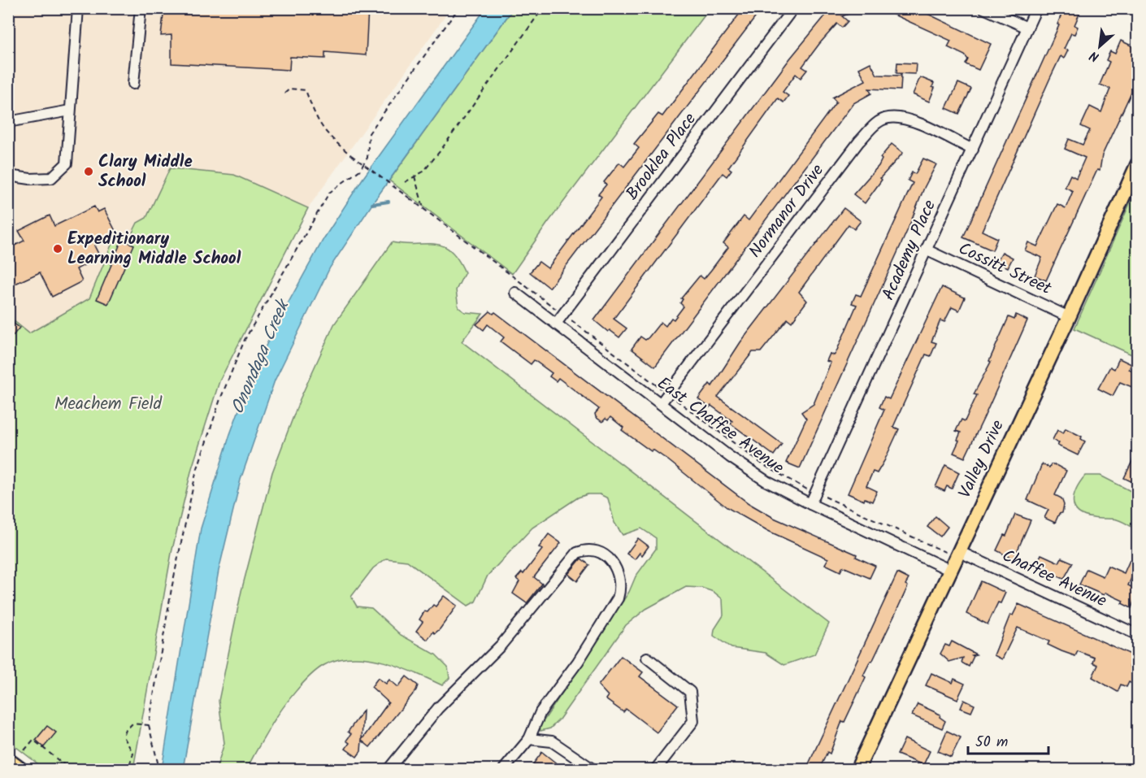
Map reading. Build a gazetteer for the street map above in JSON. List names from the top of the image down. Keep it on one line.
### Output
{"streets":{"main road":["Valley Drive"],"street":["Brooklea Place","Normanor Drive","Academy Place","Cossitt Street","East Chaffee Avenue","Chaffee Avenue"]},"crossings":[["Brooklea Place","East Chaffee Avenue"],["Normanor Drive","Academy Place"],["Normanor Drive","East Chaffee Avenue"],["Academy Place","Cossitt Street"],["Academy Place","East Chaffee Avenue"],["Cossitt Street","Valley Drive"],["East Chaffee Avenue","Valley Drive"],["Valley Drive","Chaffee Avenue"]],"water":["Onondaga Creek"],"parks":["Meachem Field"],"places":["Clary Middle School","Expeditionary Learning Middle School"],"scale_bar":"50 m","north":"bottom left"}
